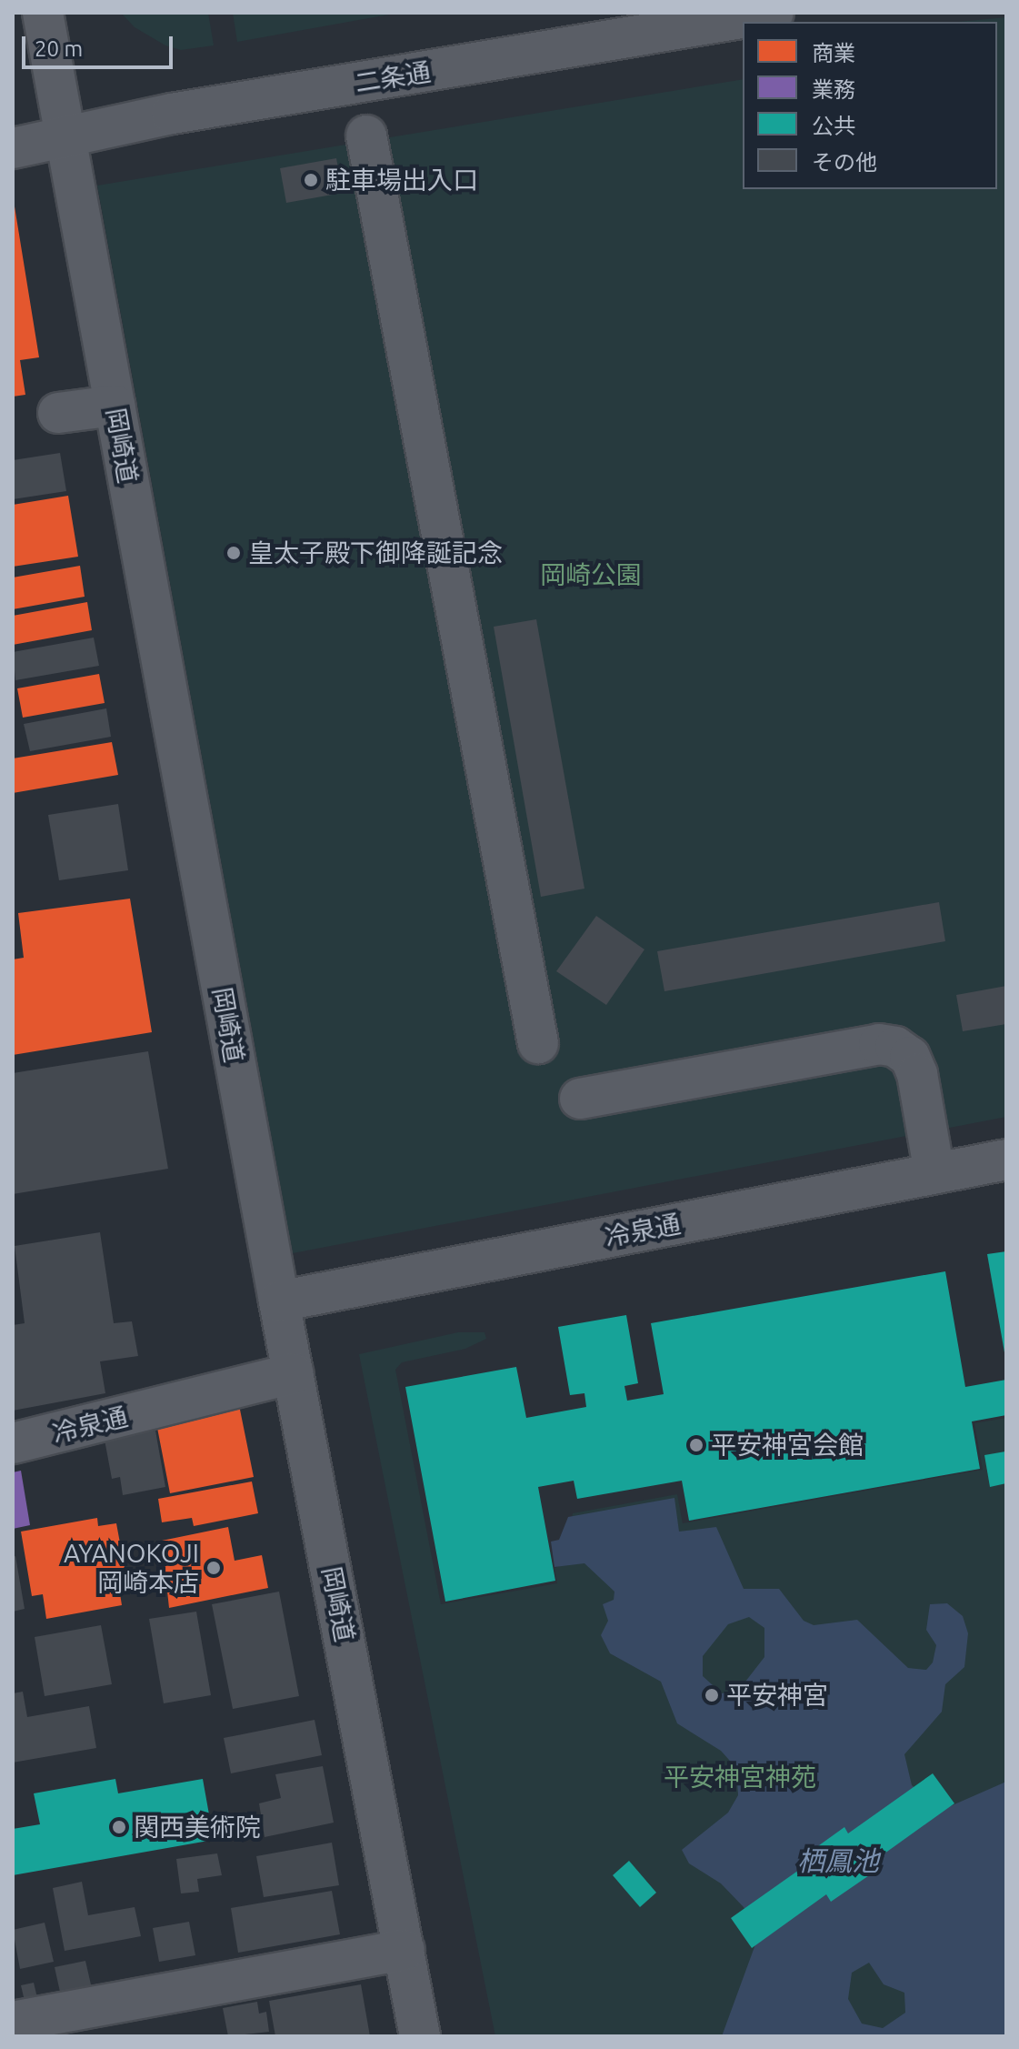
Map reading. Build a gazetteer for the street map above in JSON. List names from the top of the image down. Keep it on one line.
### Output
{"streets":{"street":["二条通","岡崎道","冷泉通"]},"crossings":[["二条通","岡崎道"],["岡崎道","冷泉通"]],"water":["栖鳳池"],"parks":["岡崎公園","平安神宮神苑"],"places":["駐車場出入口","皇太子殿下御降誕記念","平安神宮会館","AYANOKOJI 岡崎本店","平安神宮","関西美術院"],"legend":["商業","業務","公共","その他"],"scale_bar":"20 m"}
